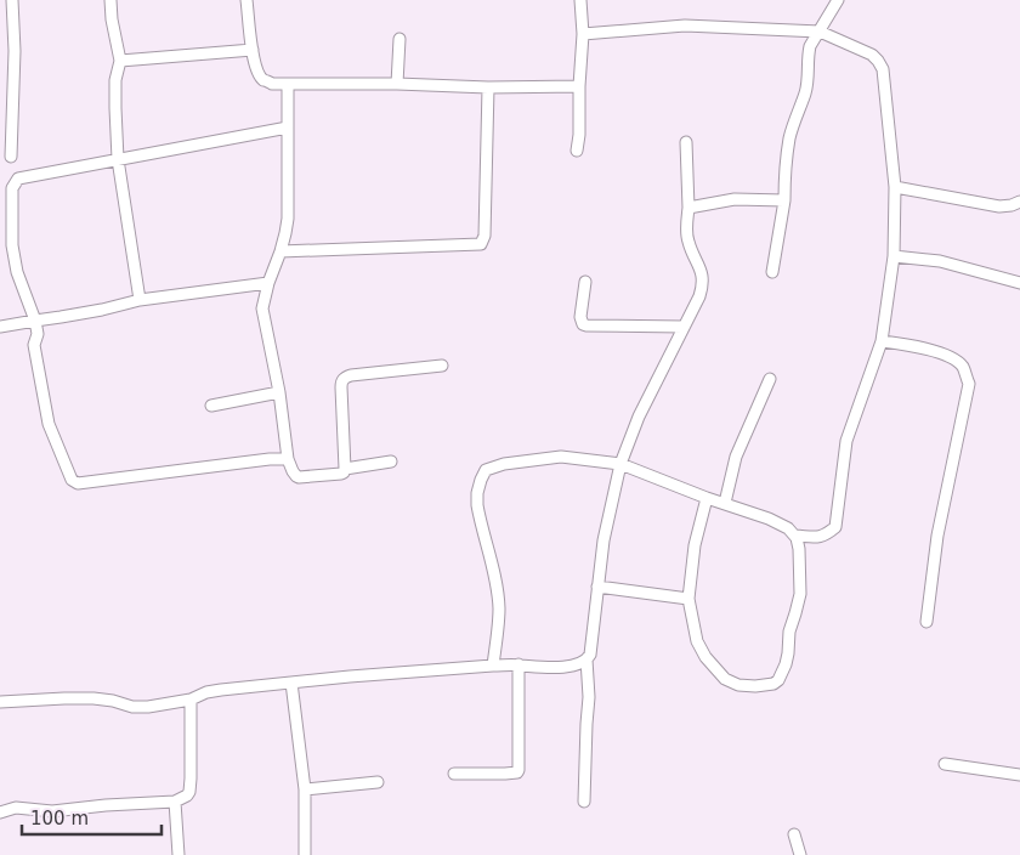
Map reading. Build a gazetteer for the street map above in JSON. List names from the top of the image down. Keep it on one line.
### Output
{"scale_bar":"100 m"}
